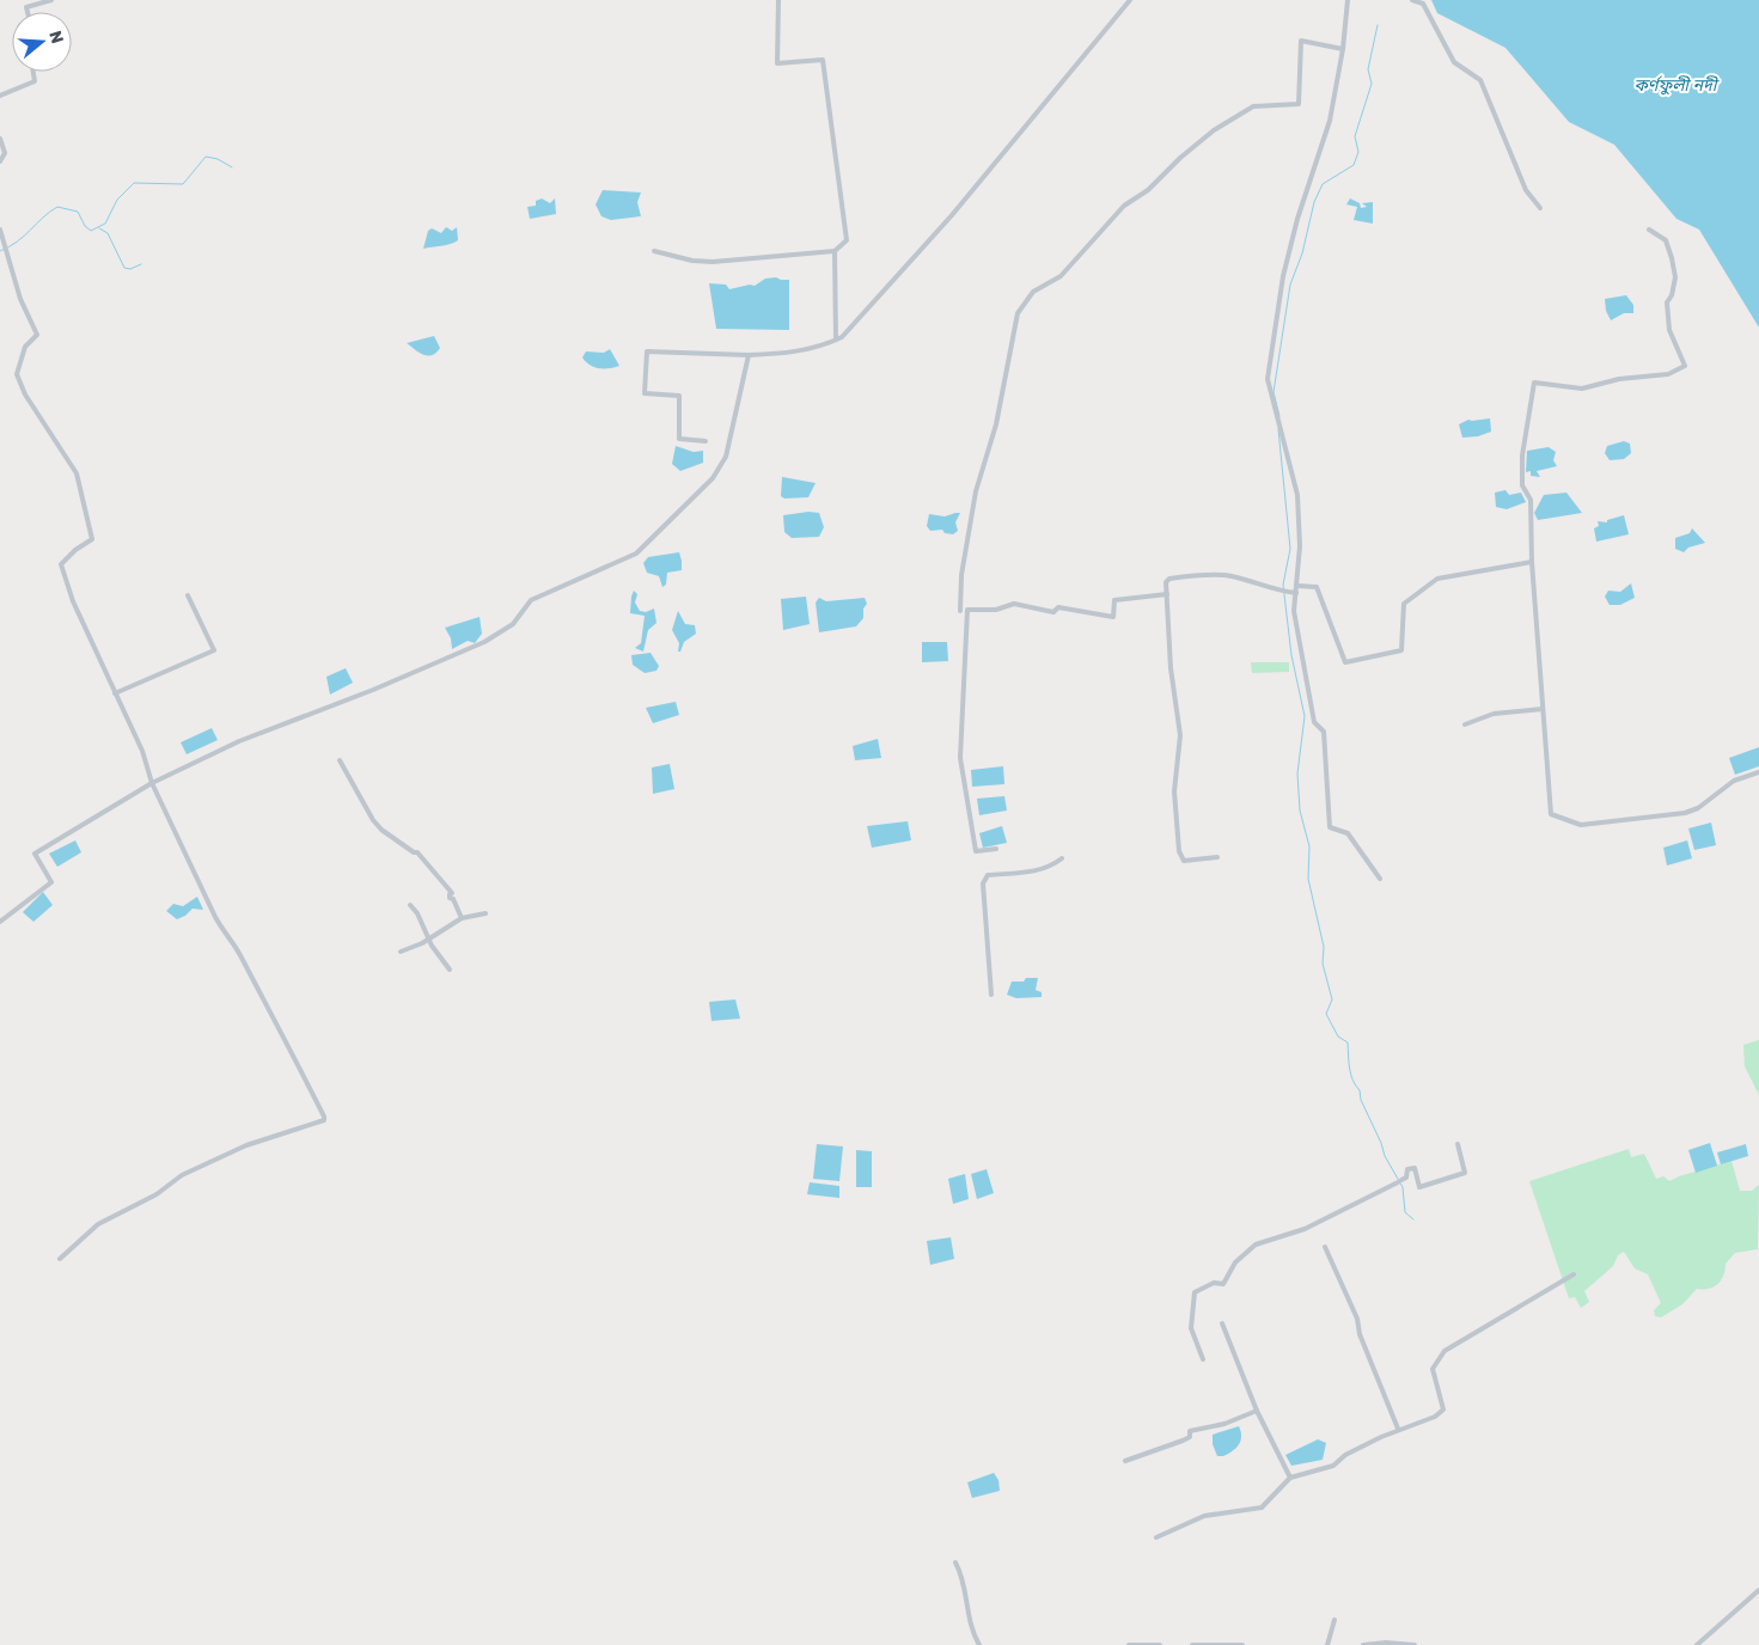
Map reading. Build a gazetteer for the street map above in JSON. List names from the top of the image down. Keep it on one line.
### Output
{"water":["কর্ণফুলী নদী"],"north":"right"}
